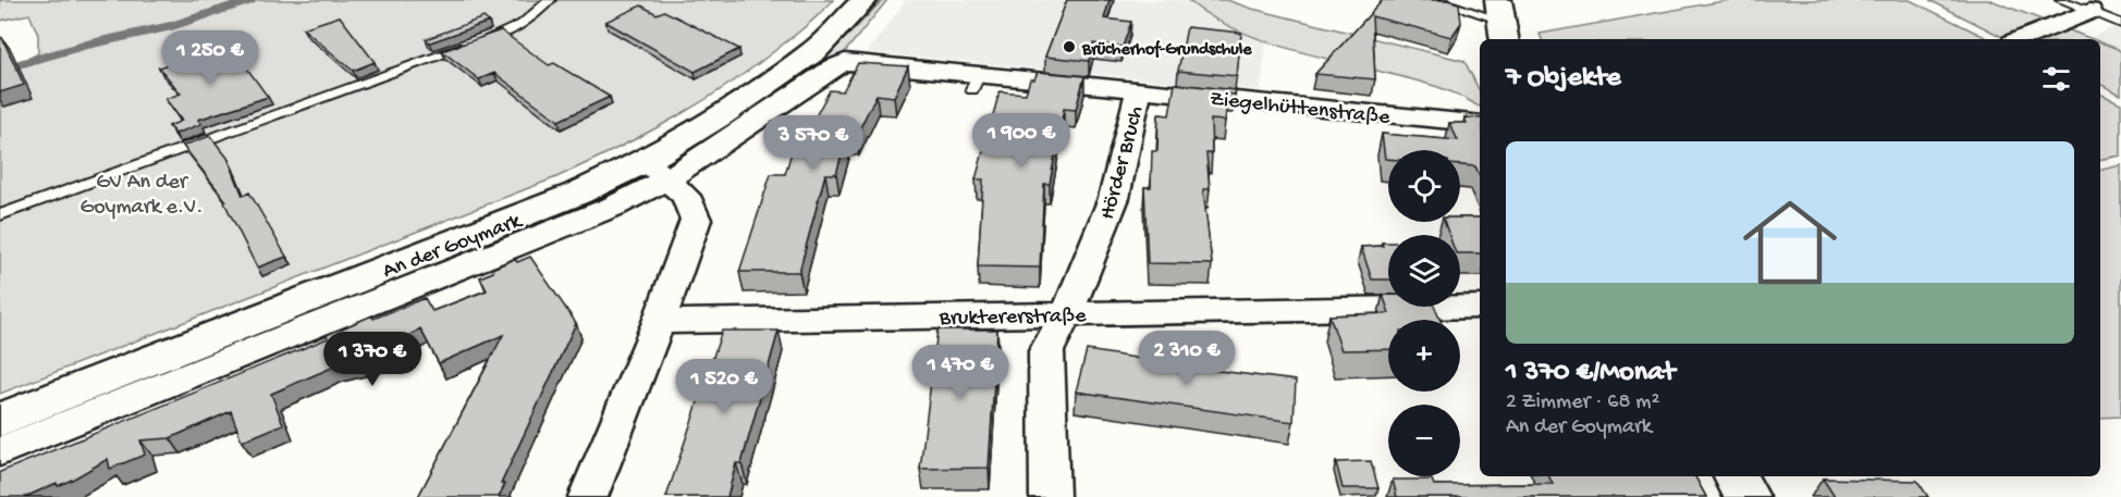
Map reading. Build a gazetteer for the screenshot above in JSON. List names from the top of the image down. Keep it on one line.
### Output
{"streets":{"main road":["An der Goymark"],"street":["Ziegelhüttenstraße","Hörder Bruch","Bruktererstraße"]},"crossings":[["Ziegelhüttenstraße","Hörder Bruch"],["Ziegelhüttenstraße","An der Goymark"],["Hörder Bruch","Bruktererstraße"]],"parks":["GV An der Goymark e.V."],"places":["Brücherhof-Grundschule"],"page":{"price":["1 250 €","1 900 €","3 570 €","2 310 €","1 370 €","1 470 €","1 520 €"],"heading":"7 Objekte","list":[{"name":"1 370 €/Monat","note":"2 Zimmer · 68 m² · An der Goymark"}],"map_buttons":["+","−"]}}
